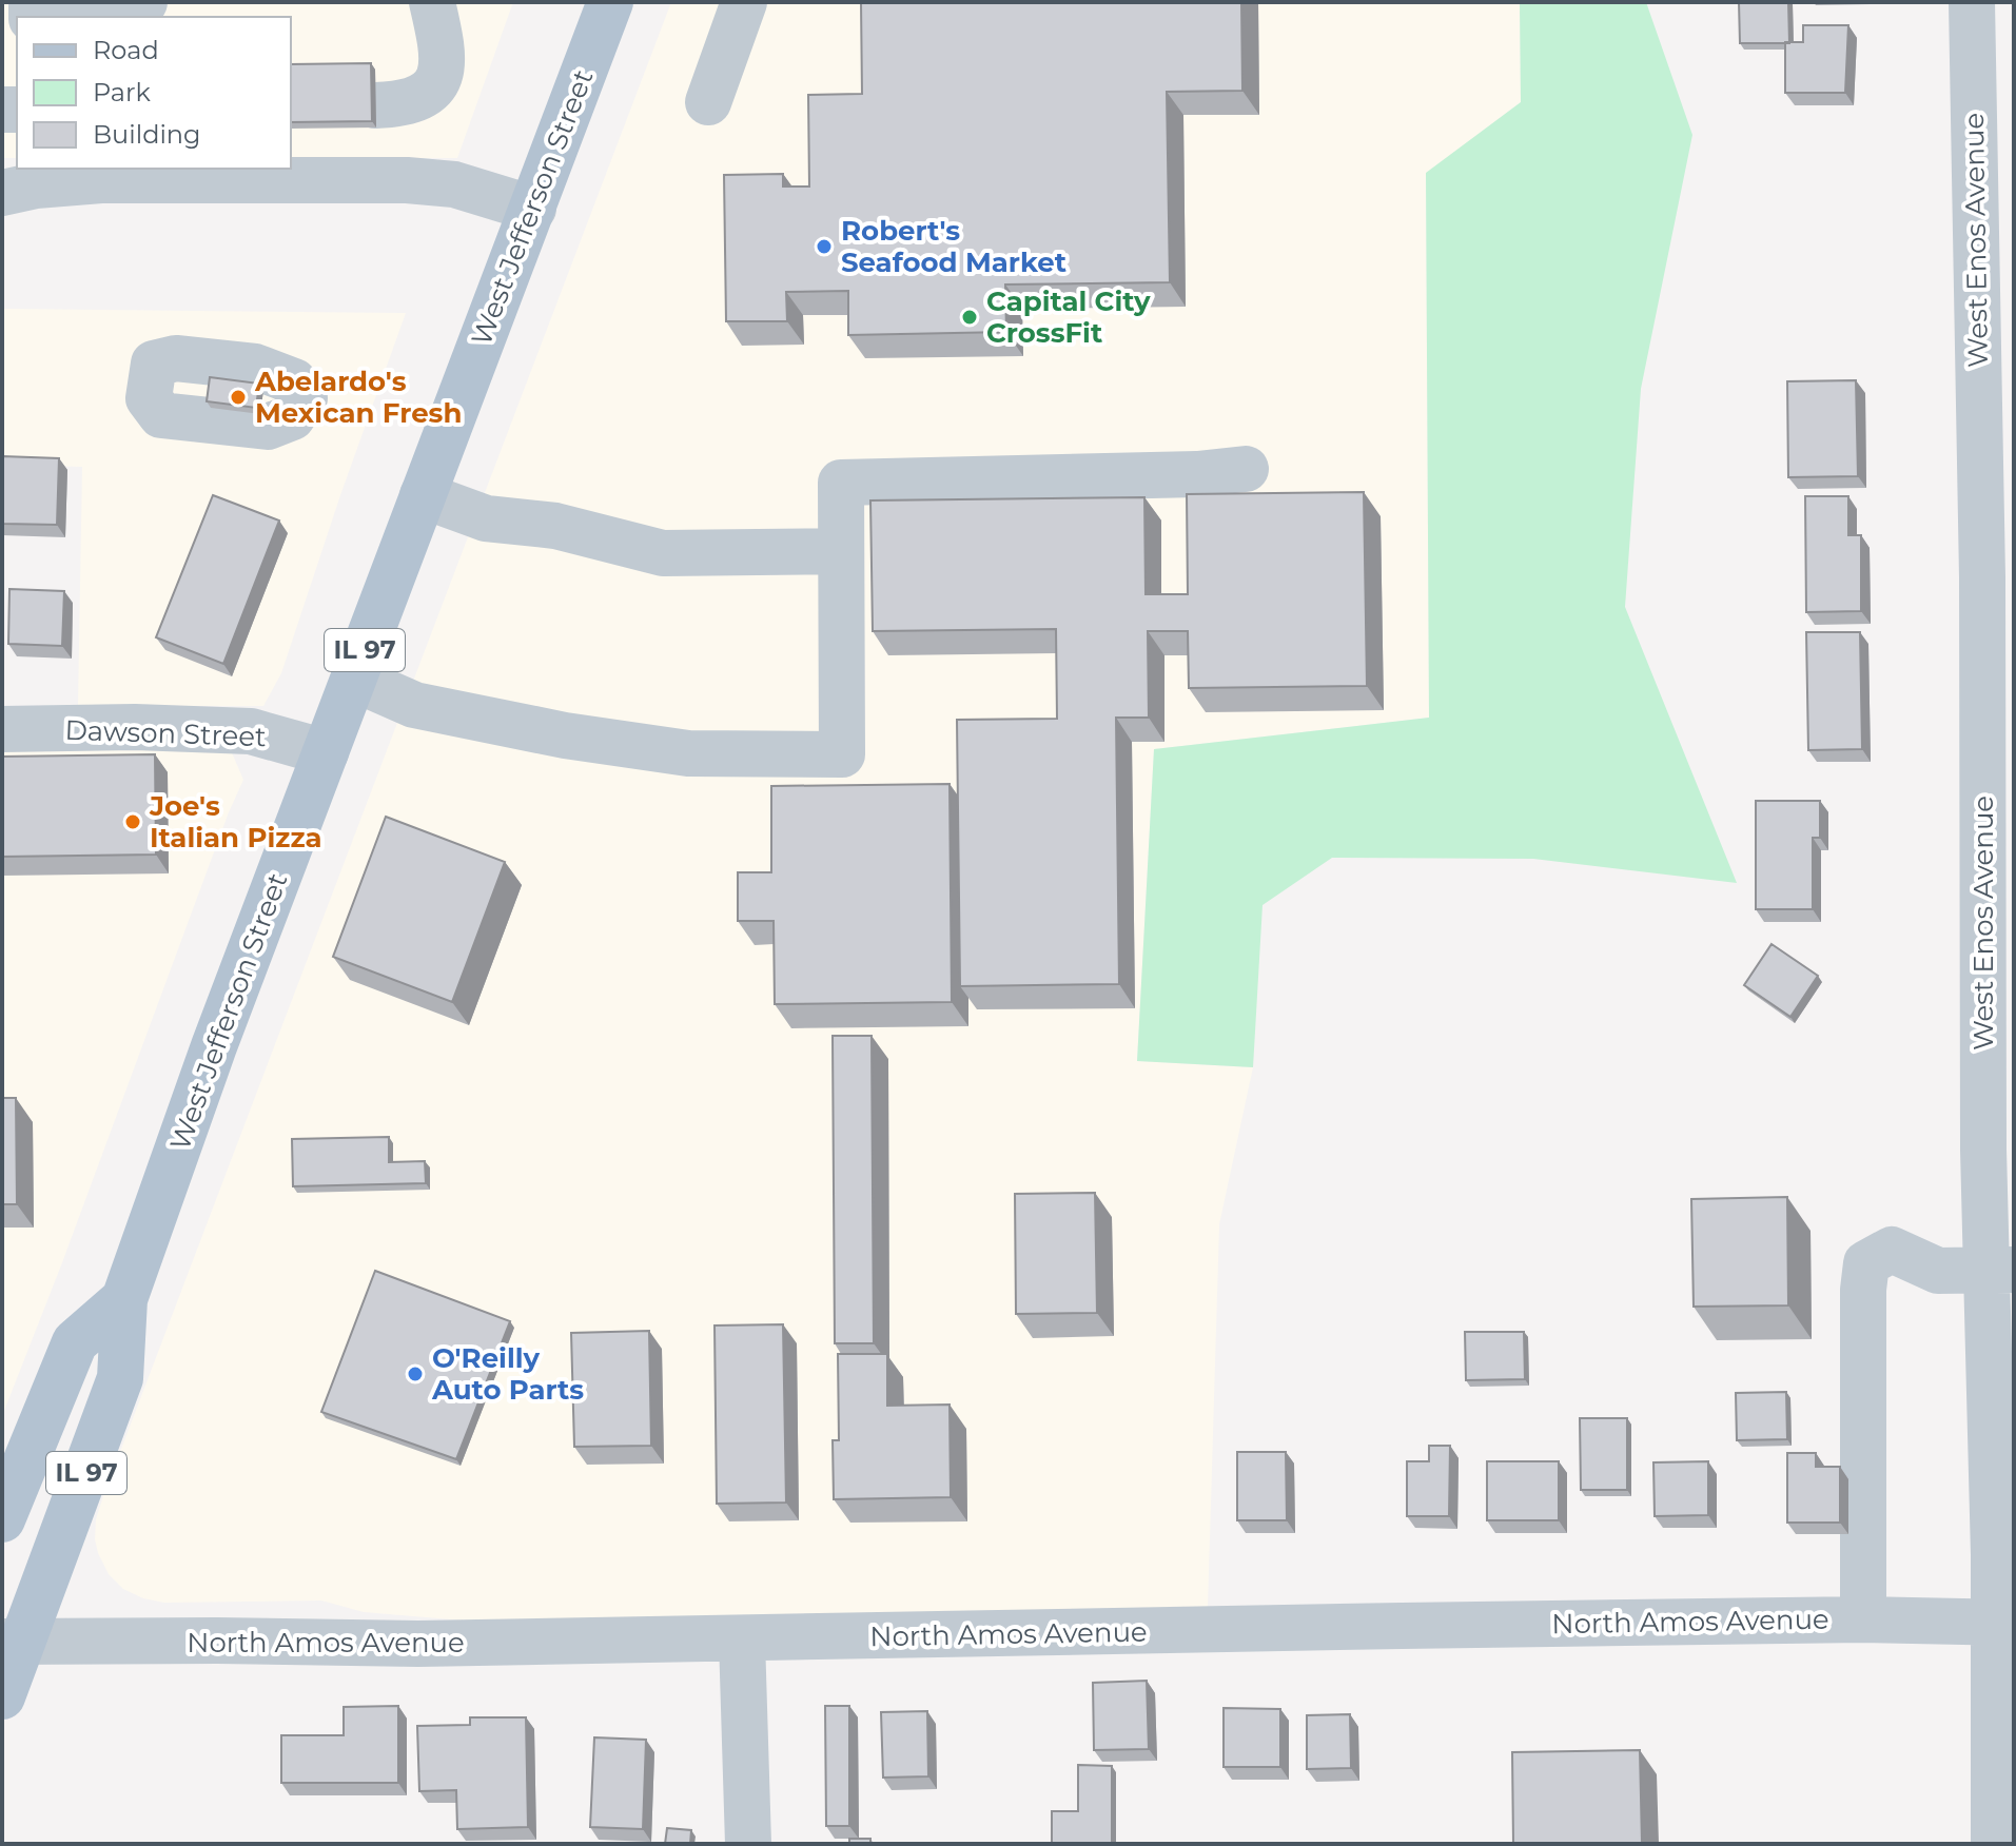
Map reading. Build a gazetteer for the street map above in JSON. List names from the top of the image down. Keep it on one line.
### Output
{"streets":{"main road":["West Jefferson Street","IL 97"],"street":["West Enos Avenue","Dawson Street","North Amos Avenue"]},"crossings":[["West Jefferson Street","IL 97"],["West Jefferson Street","Dawson Street"],["West Jefferson Street","North Amos Avenue"],["West Enos Avenue","North Amos Avenue"]],"places":["Robert's Seafood Market","Capital City CrossFit","Abelardo's Mexican Fresh","Joe's Italian Pizza","O'Reilly Auto Parts"],"legend":["Road","Park","Building"]}
